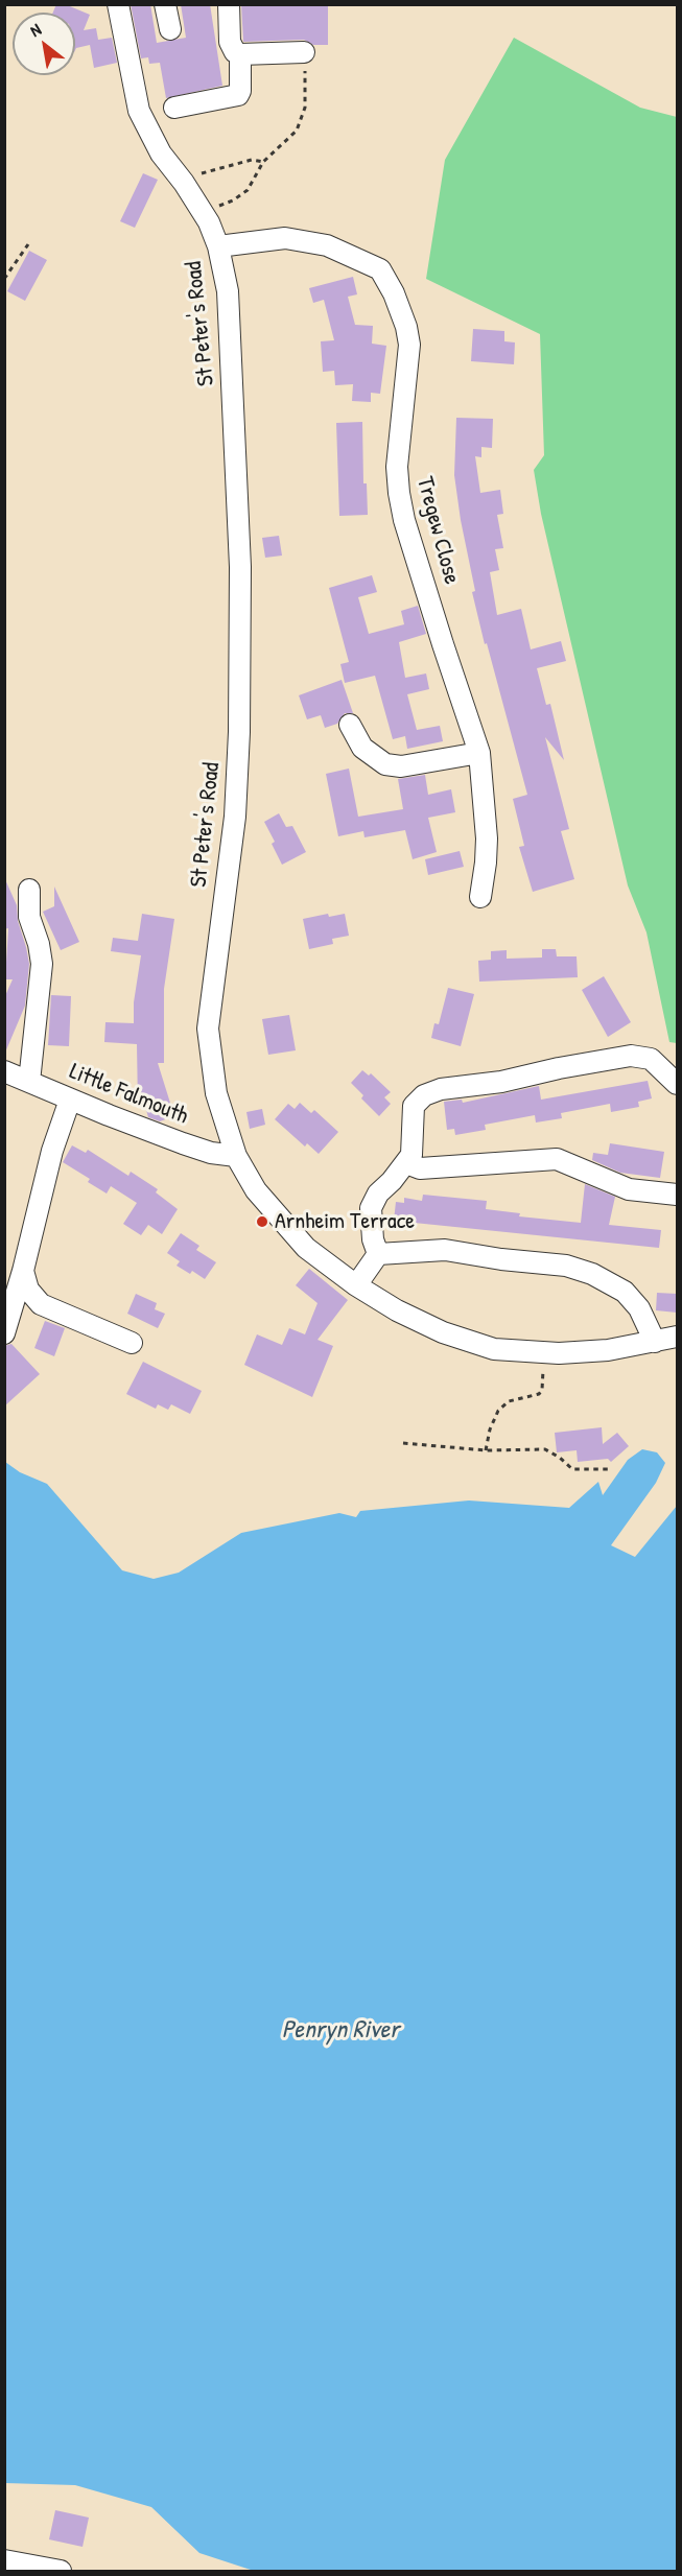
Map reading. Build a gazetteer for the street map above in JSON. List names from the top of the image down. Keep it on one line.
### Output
{"streets":{"street":["St Peter's Road","Tregew Close","Little Falmouth"]},"crossings":[["St Peter's Road","Tregew Close"],["St Peter's Road","Little Falmouth"]],"water":["Penryn River"],"places":["Arnheim Terrace"],"north":"top left"}
